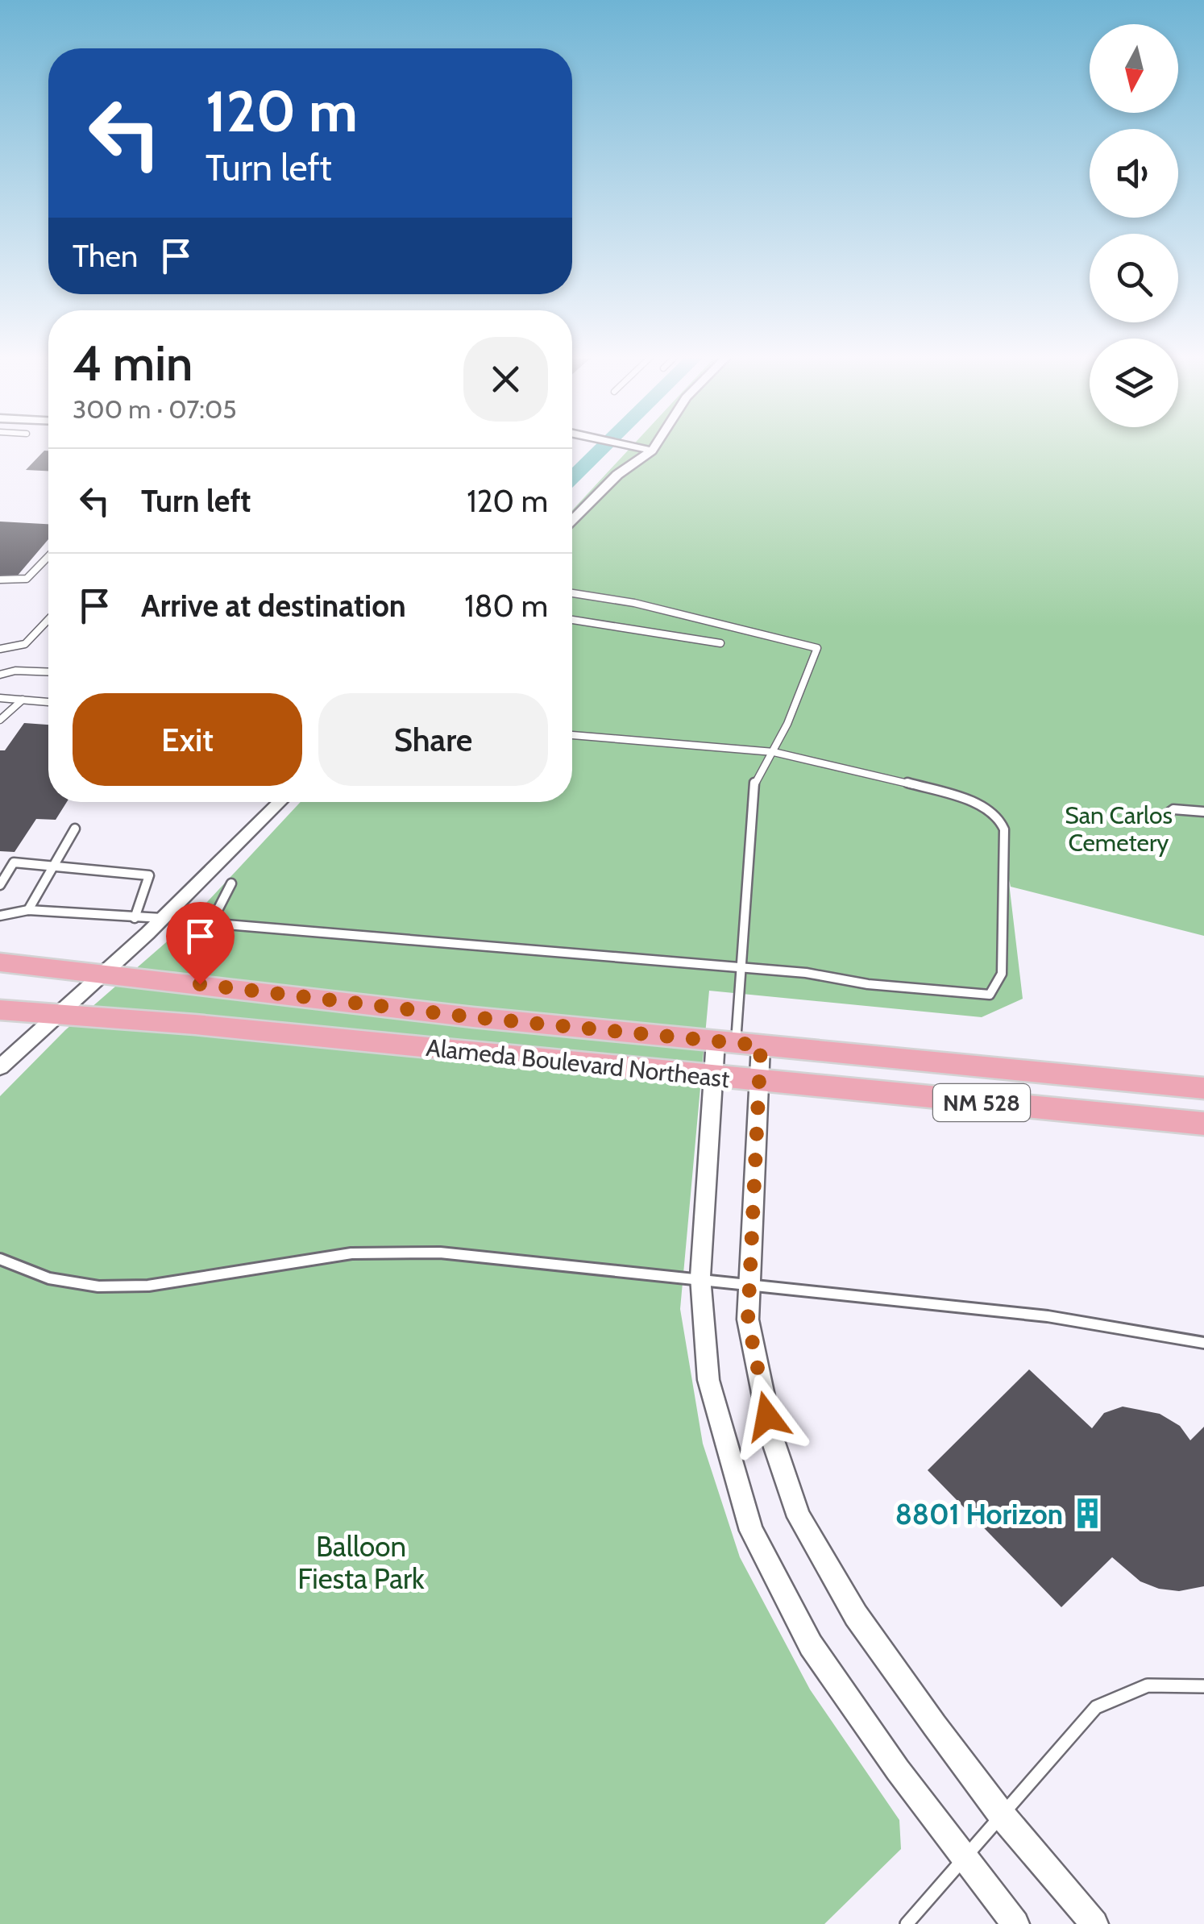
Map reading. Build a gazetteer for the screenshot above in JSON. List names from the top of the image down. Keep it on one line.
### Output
{"streets":{"main road":["Alameda Boulevard Northeast","NM 528"]},"parks":["San Carlos Cemetery","Balloon Fiesta Park"],"places":{"building":["8801 Horizon"]},"north":"bottom","page":{"turn":["120 m","Turn left"],"then":"Then","heading":["4 min","300 m · 07:05"],"list":[{"name":"Turn left","value":"120 m"},{"name":"Arrive at destination","value":"180 m"}],"buttons":["Exit","Share"]}}
